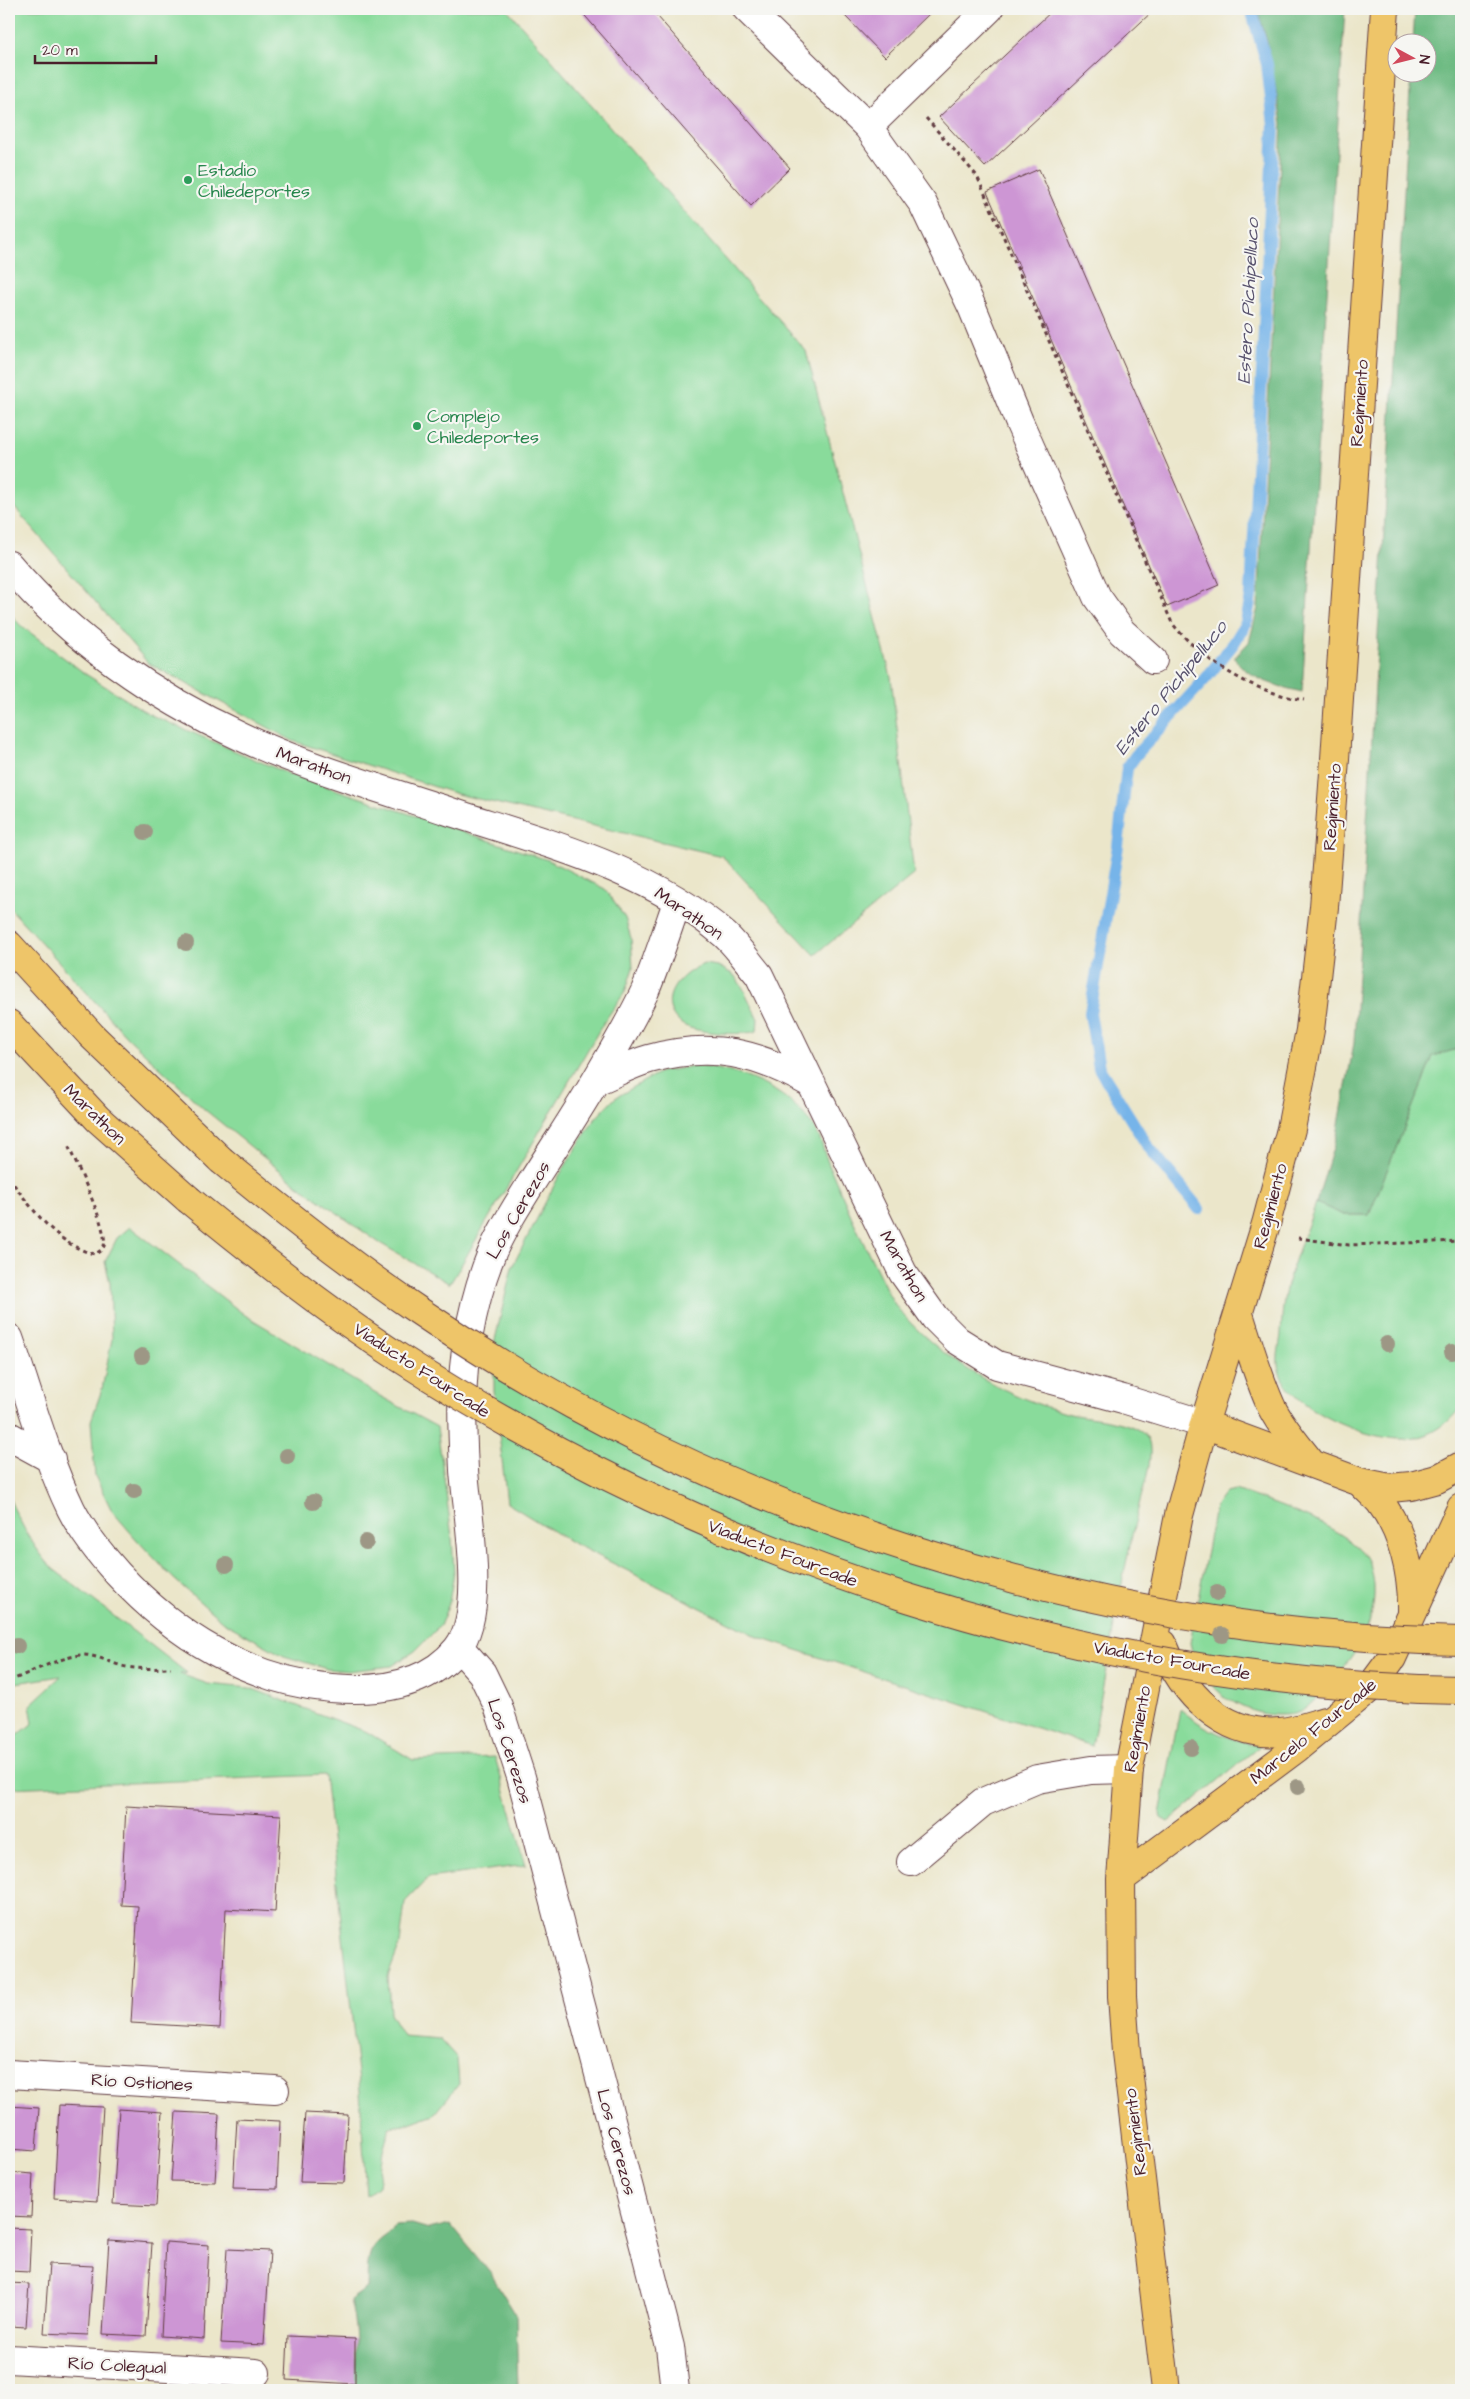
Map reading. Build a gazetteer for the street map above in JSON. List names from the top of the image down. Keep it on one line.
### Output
{"streets":{"main road":["Regimiento","Marathon","Viaducto Fourcade","Marcelo Fourcade"],"street":["Los Cerezos","Río Ostiones","Río Colegual"]},"crossings":[["Regimiento","Marathon"],["Regimiento","Marcelo Fourcade"],["Marathon","Los Cerezos"],["Marathon","Viaducto Fourcade"]],"water":["Estero Pichipelluco"],"places":["Estadio Chiledeportes","Complejo Chiledeportes"],"scale_bar":"20 m","north":"right"}
